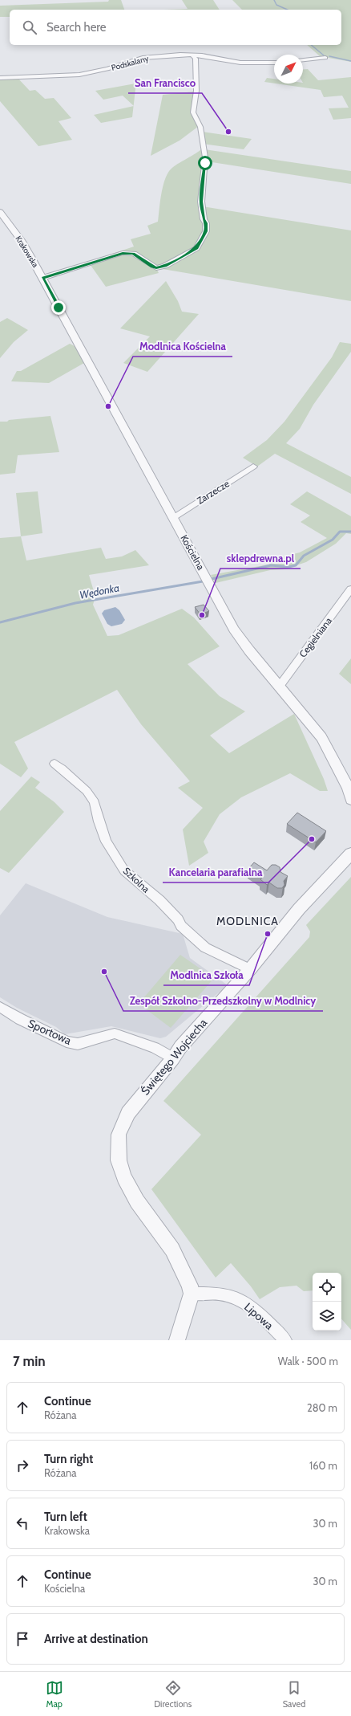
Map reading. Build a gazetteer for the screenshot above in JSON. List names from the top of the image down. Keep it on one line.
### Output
{"streets":{"street":["Podskalany","Krakowska","Zarzecze","Kościelna","Cegielniana","Szkolna","Sportowa","Świętego Wojciecha","Lipowa"]},"crossings":[["Krakowska","Kościelna"],["Zarzecze","Kościelna"],["Kościelna","Cegielniana"],["Szkolna","Świętego Wojciecha"],["Sportowa","Świętego Wojciecha"],["Świętego Wojciecha","Lipowa"]],"districts":["MODLNICA"],"water":["Wędonka"],"places":["San Francisco","Modlnica Kościelna","sklepdrewna.pl","Kancelaria parafialna","Modlnica Szkoła","Zespół Szkolno-Przedszkolny w Modlnicy"],"north":"top right","page":{"search":"Search here","heading":["7 min","Walk · 500 m"],"list":[["Continue","Różana","280 m"],["Turn right","Różana","160 m"],["Turn left","Krakowska","30 m"],["Continue","Kościelna","30 m"],"Arrive at destination"],"nav":["Map","Directions","Saved"]}}
